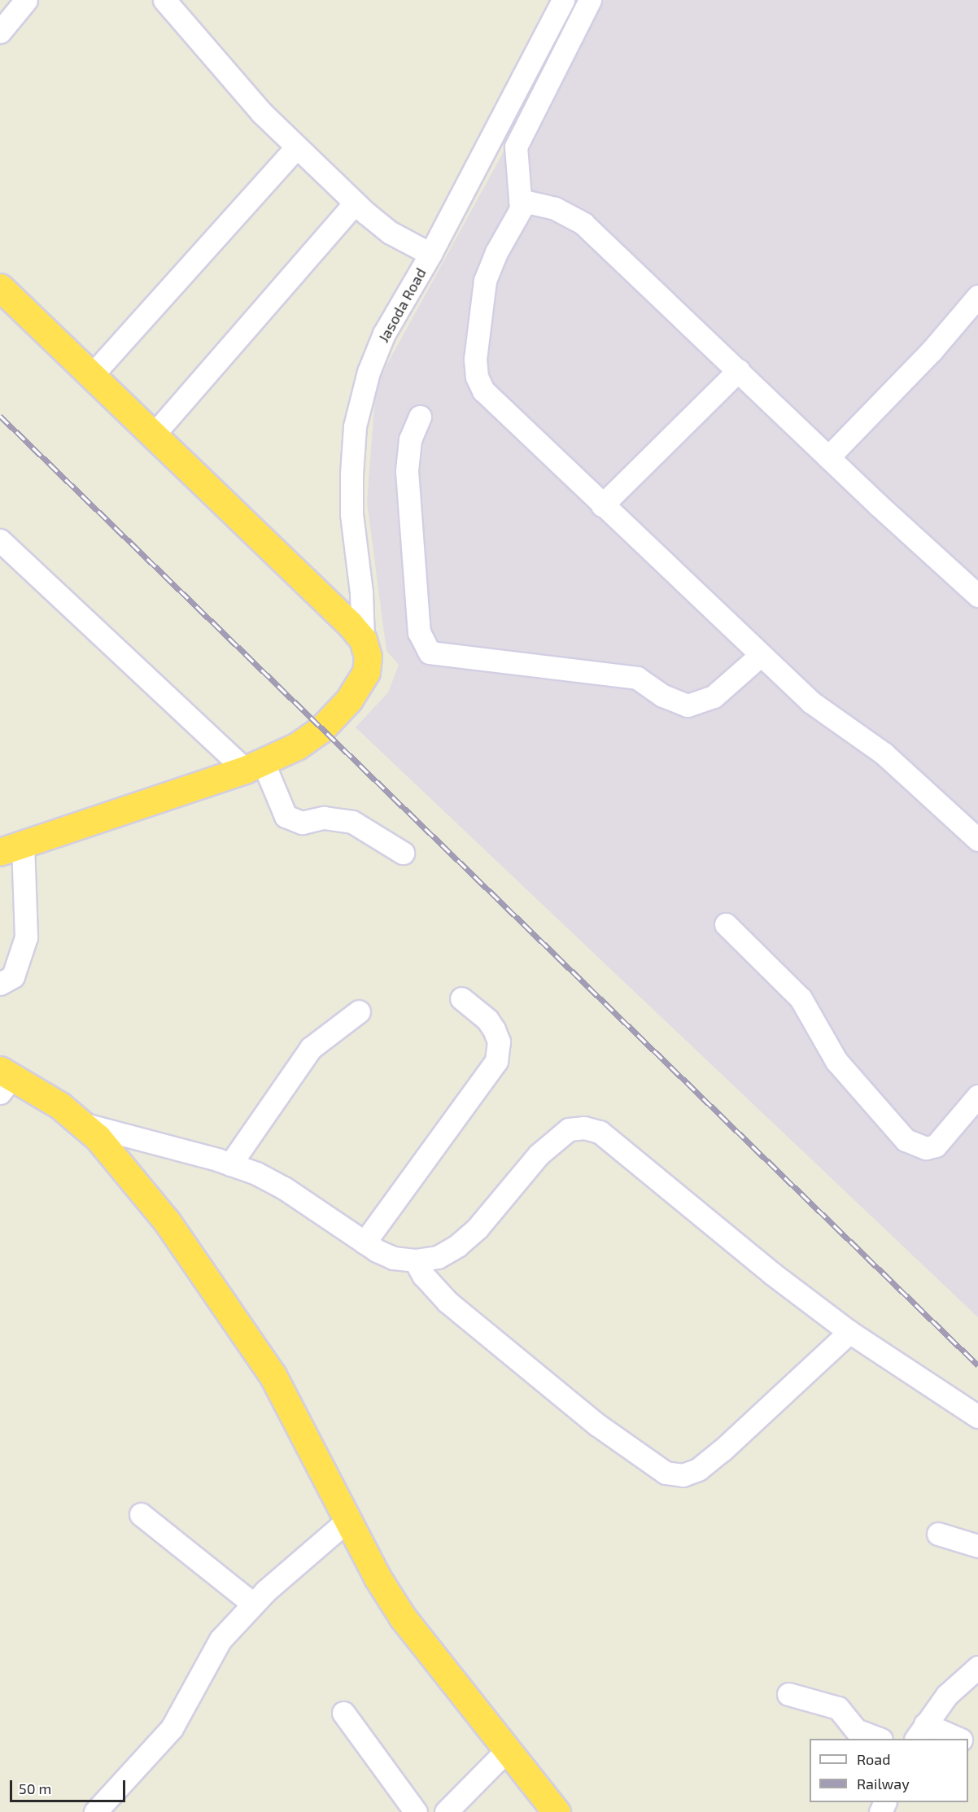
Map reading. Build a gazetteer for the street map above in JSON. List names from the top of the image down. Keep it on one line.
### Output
{"streets":{"street":["Jasoda Road"]},"legend":["Road","Railway"],"scale_bar":"50 m"}
